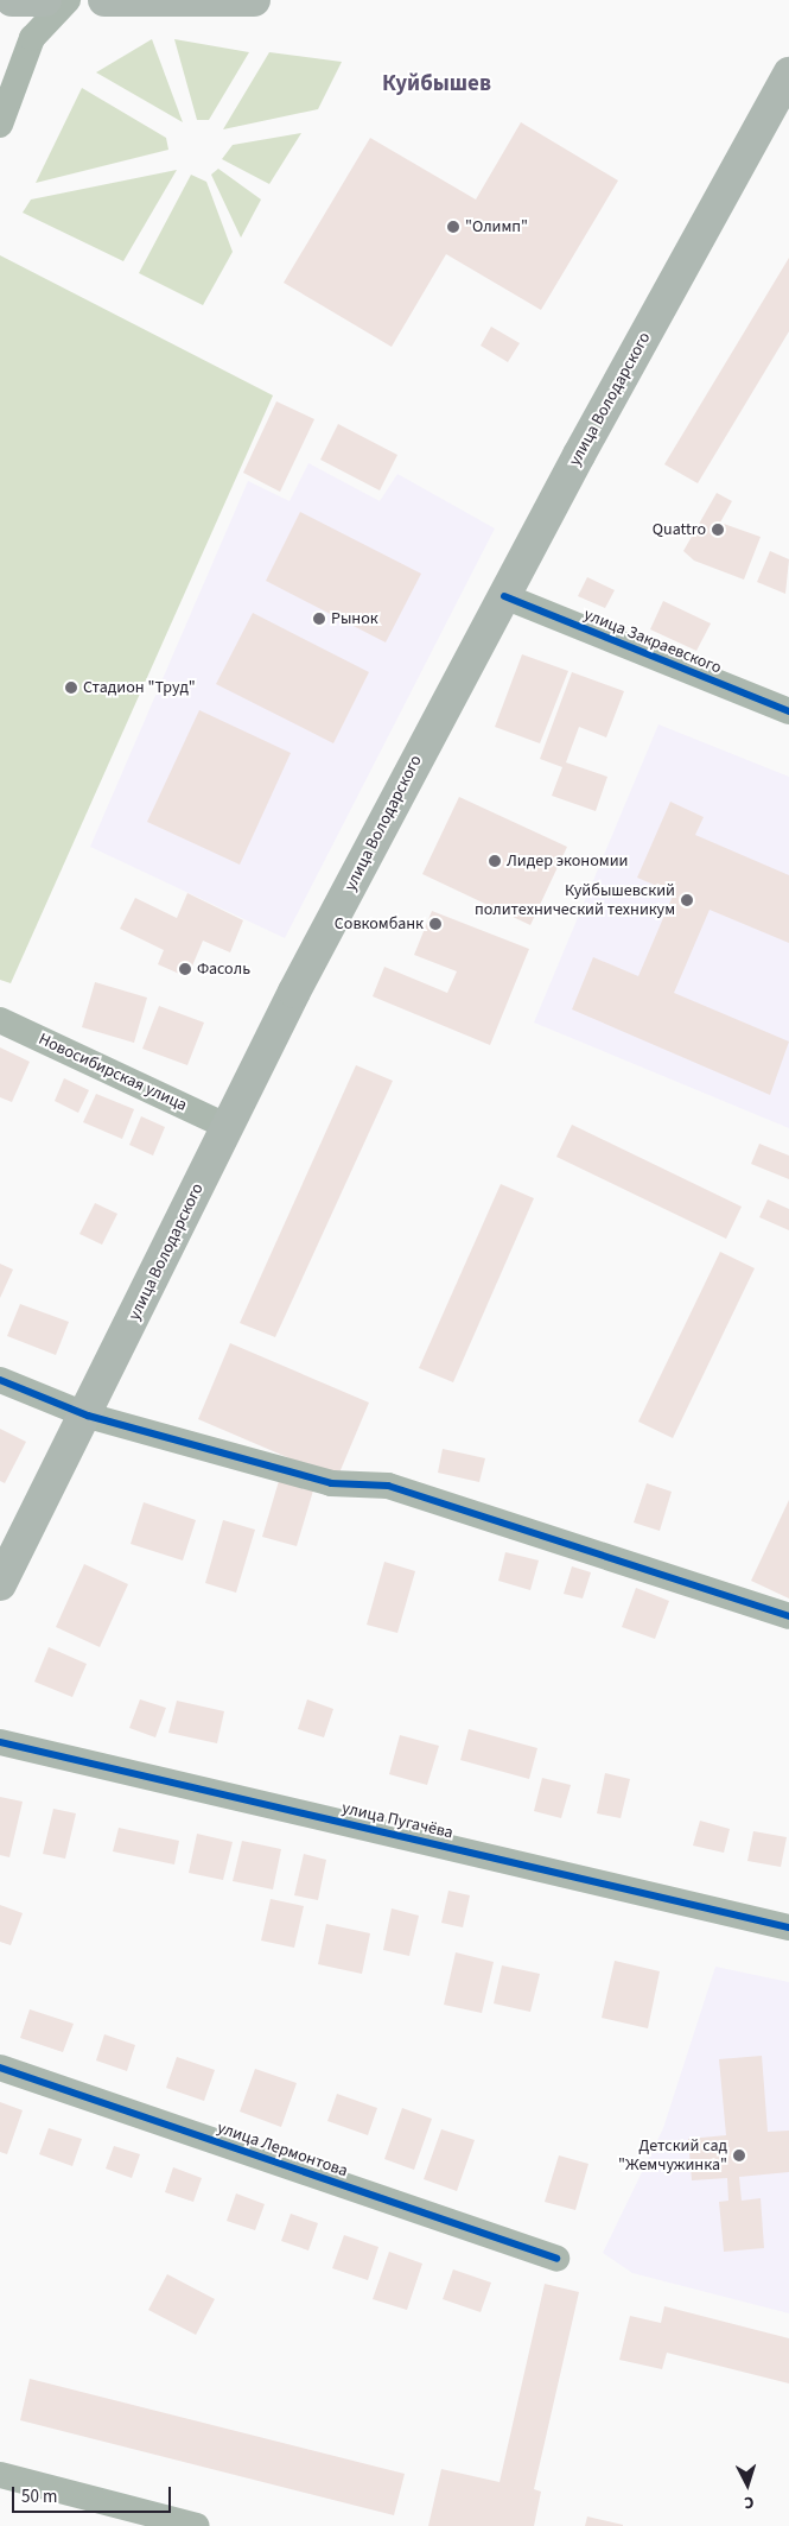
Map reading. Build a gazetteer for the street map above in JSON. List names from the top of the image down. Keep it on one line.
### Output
{"streets":{"main road":["улица Володарского"],"street":["улица Закраевского","Новосибирская улица","улица Пугачёва","улица Лермонтова"]},"crossings":[["улица Володарского","улица Закраевского"],["улица Володарского","Новосибирская улица"]],"districts":["Куйбышев"],"places":["\"Олимп\"","Quattro","Рынок","Стадион \"Труд\"","Лидер экономии","Куйбышевский политехнический техникум","Совкомбанк","Фасоль","Детский сад \"Жемчужинка\""],"scale_bar":"50 m","north":"bottom"}
